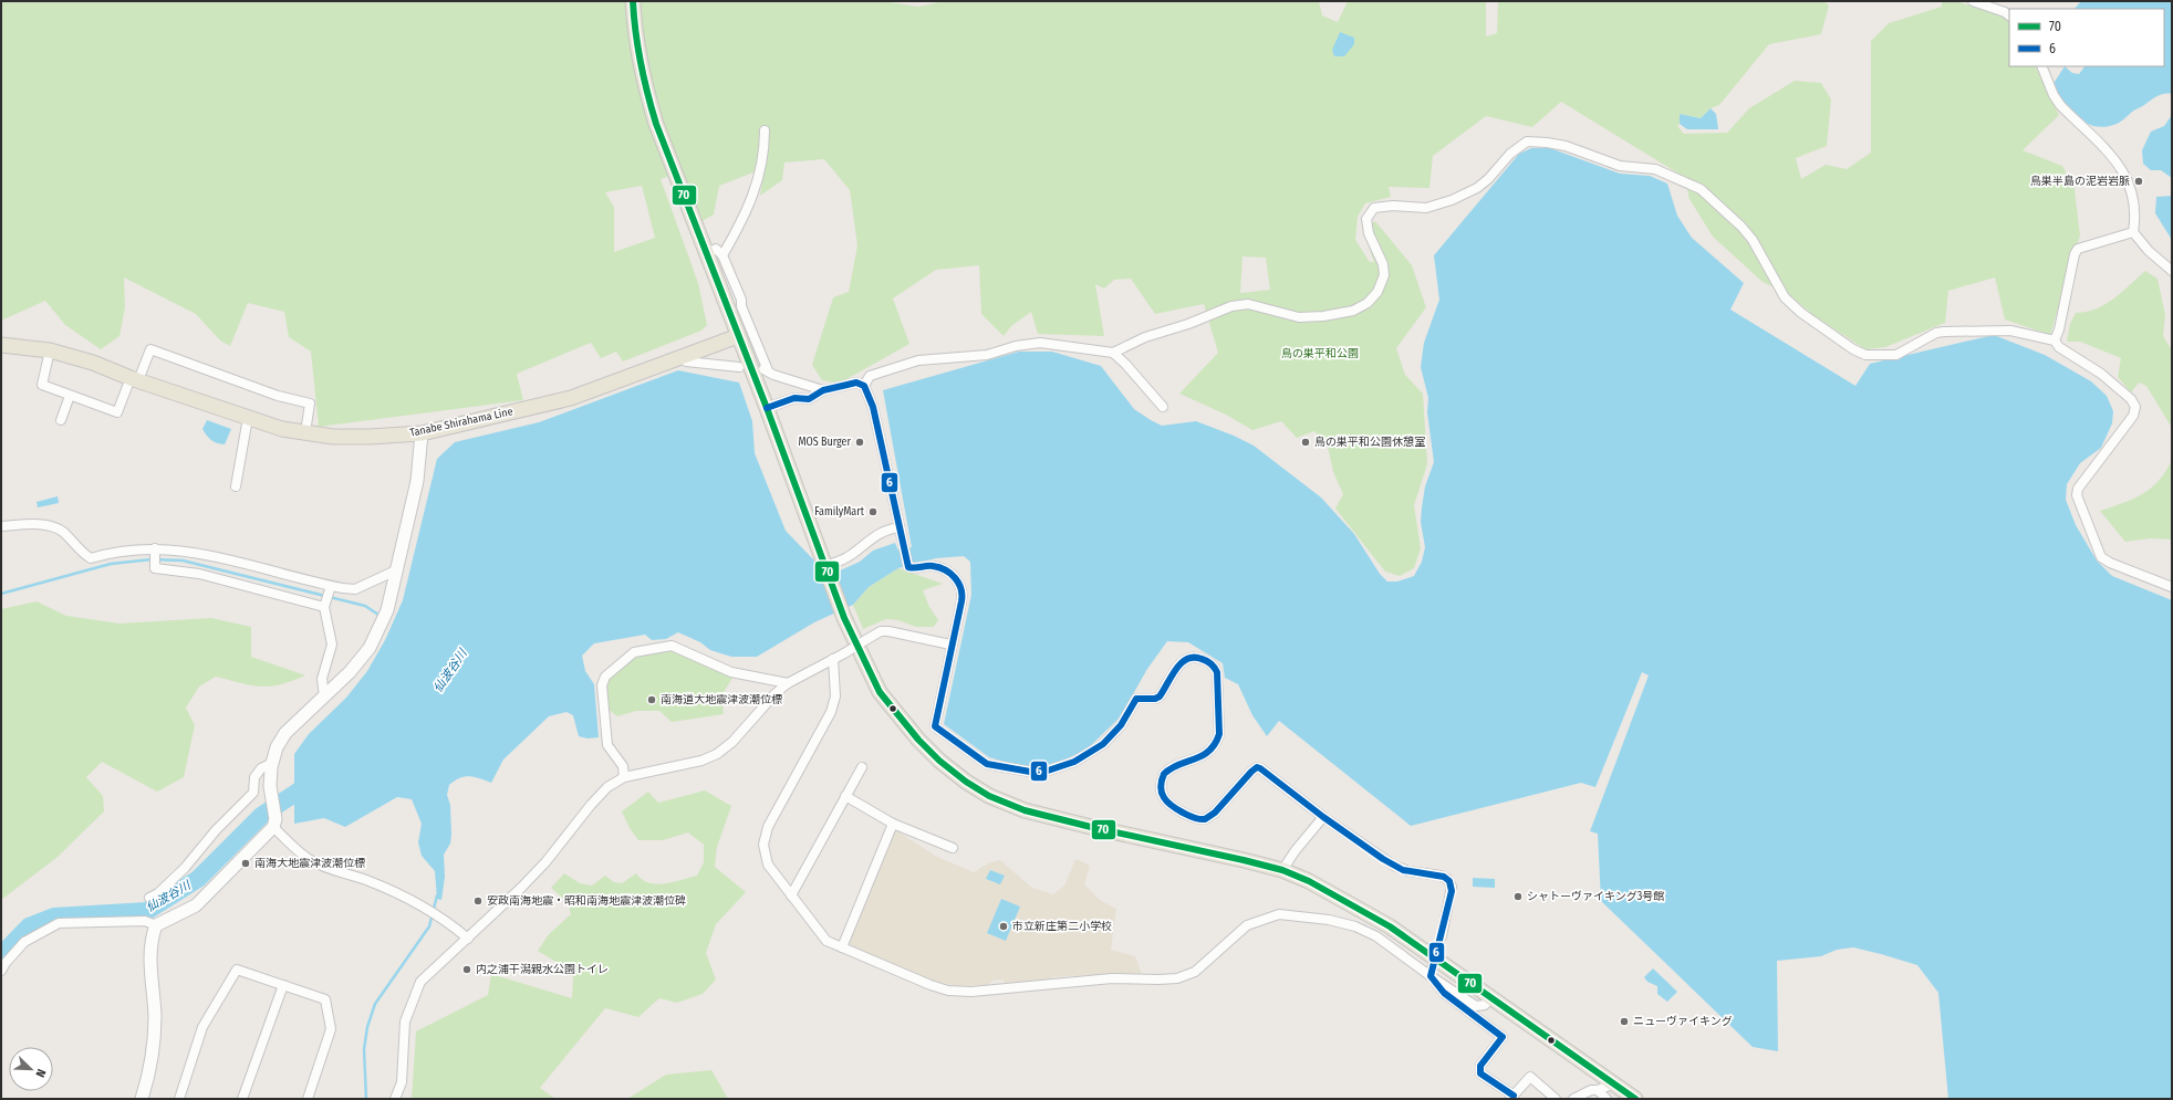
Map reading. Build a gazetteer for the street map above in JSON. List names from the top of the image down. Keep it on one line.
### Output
{"streets":{"main road":["Tanabe Shirahama Line"]},"water":["仙波谷川"],"parks":["鳥の巣平和公園"],"places":["鳥巣半島の泥岩岩脈","MOS Burger","鳥の巣平和公園休憩室","FamilyMart","南海道大地震津波潮位標","南海大地震津波潮位標","シャトーヴァイキング3号館","安政南海地震・昭和南海地震津波潮位碑","市立新庄第二小学校","内之浦干潟親水公園トイレ","ニューヴァイキング"],"lines":["transit line 70","transit line 6"],"legend":["70","6"],"north":"bottom right"}
